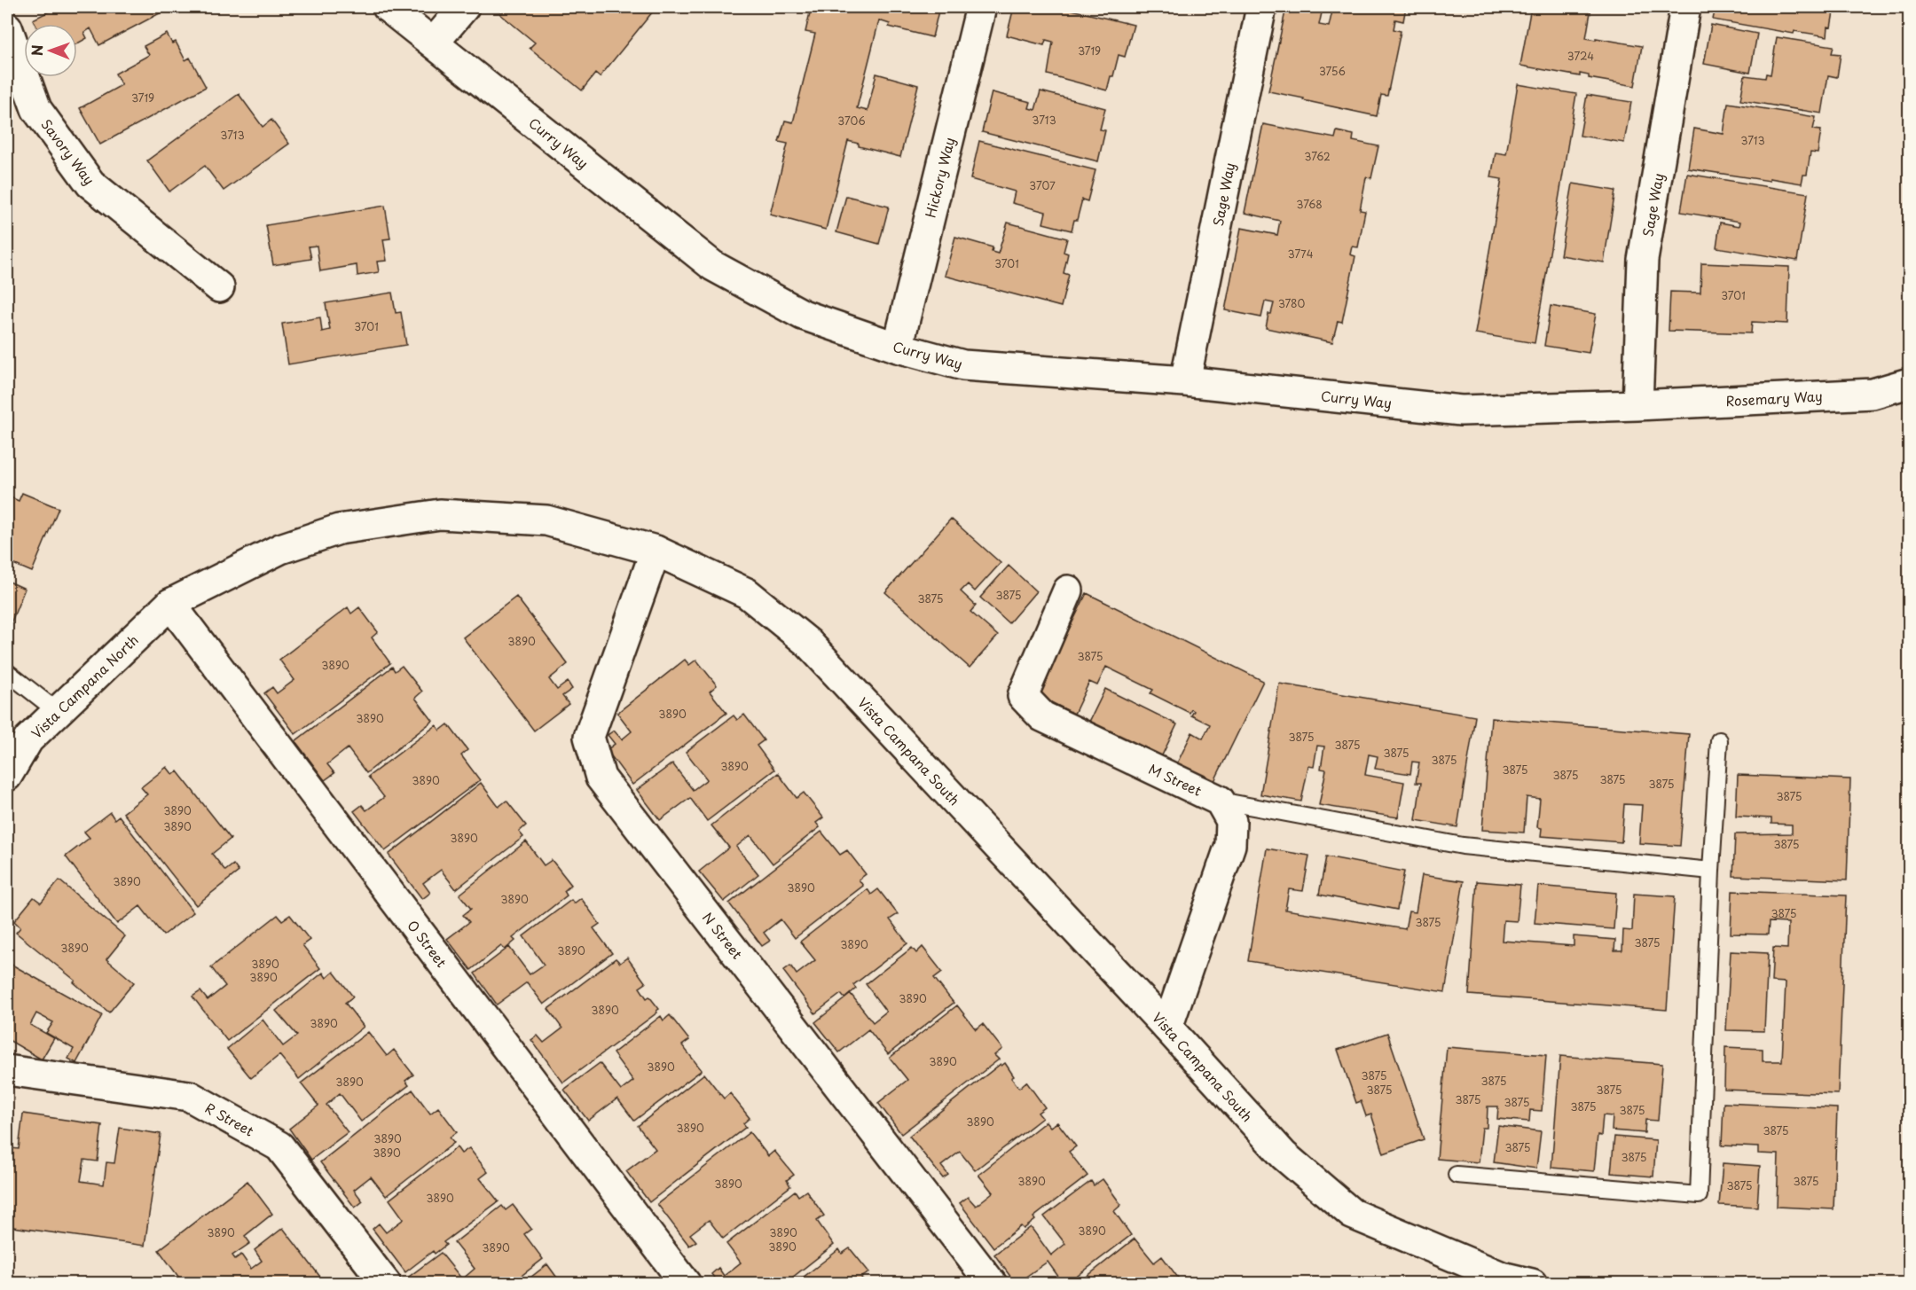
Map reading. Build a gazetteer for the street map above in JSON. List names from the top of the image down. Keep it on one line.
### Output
{"streets":{"street":["Curry Way","Savory Way","Hickory Way","Sage Way","Rosemary Way","Vista Campana North","Vista Campana South","M Street","N Street","O Street","R Street"]},"crossings":[["Curry Way","Hickory Way"],["Curry Way","Sage Way"],["Curry Way","Rosemary Way"],["Sage Way","Rosemary Way"],["Vista Campana North","Vista Campana South"],["Vista Campana North","O Street"],["Vista Campana South","N Street"],["Vista Campana South","O Street"]],"house_numbers":["3719","3724","3756","3719","3713","3706","3713","3713","3762","3707","3768","3774","3701","3701","3780","3701","3875","3875","3890","3875","3890","3890","3890","3875","3875","3875","3875","3890","3875","3875","3875","3890","3875","3875","3890","3890","3890","3875","3890","3890","3890","3875","3875","3875","3890","3890","3890","3890","3890","3890","3890","3890","3890","3890","3875","3875","3890","3875","3875","3875","3875","3875","3875","3890","3890","3875","3890","3875","3890","3875","3890","3875","3890","3875","3890","3890","3890","3890","3890","3890"],"north":"left"}
